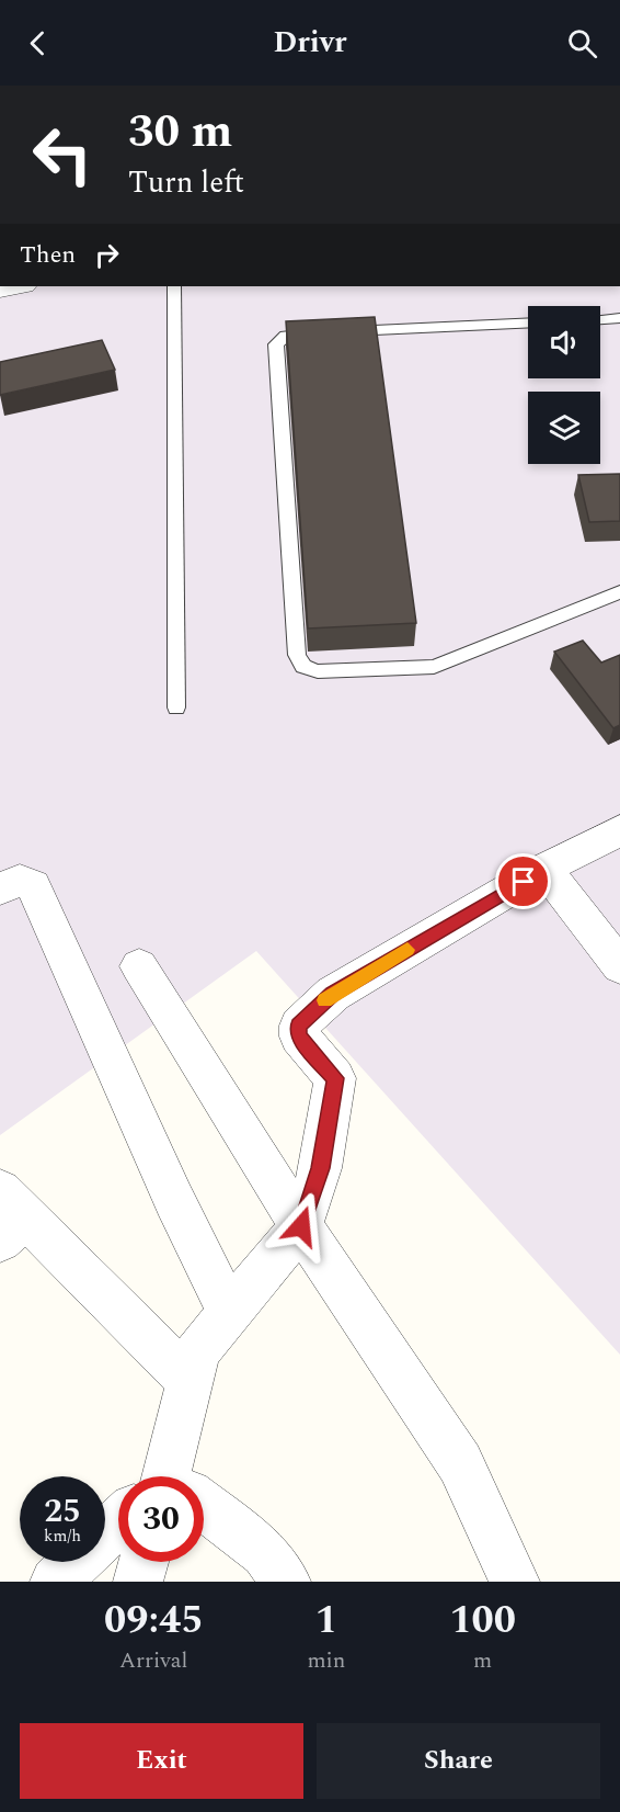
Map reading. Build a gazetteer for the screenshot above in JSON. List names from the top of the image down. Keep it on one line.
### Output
{"page":{"header":"Drivr","turn":["30 m","Turn left"],"then":"Then","speed":"25 km/h","limit":"30","eta":["09:45","Arrival","1","min","100","m"],"buttons":["Exit","Share"]}}
